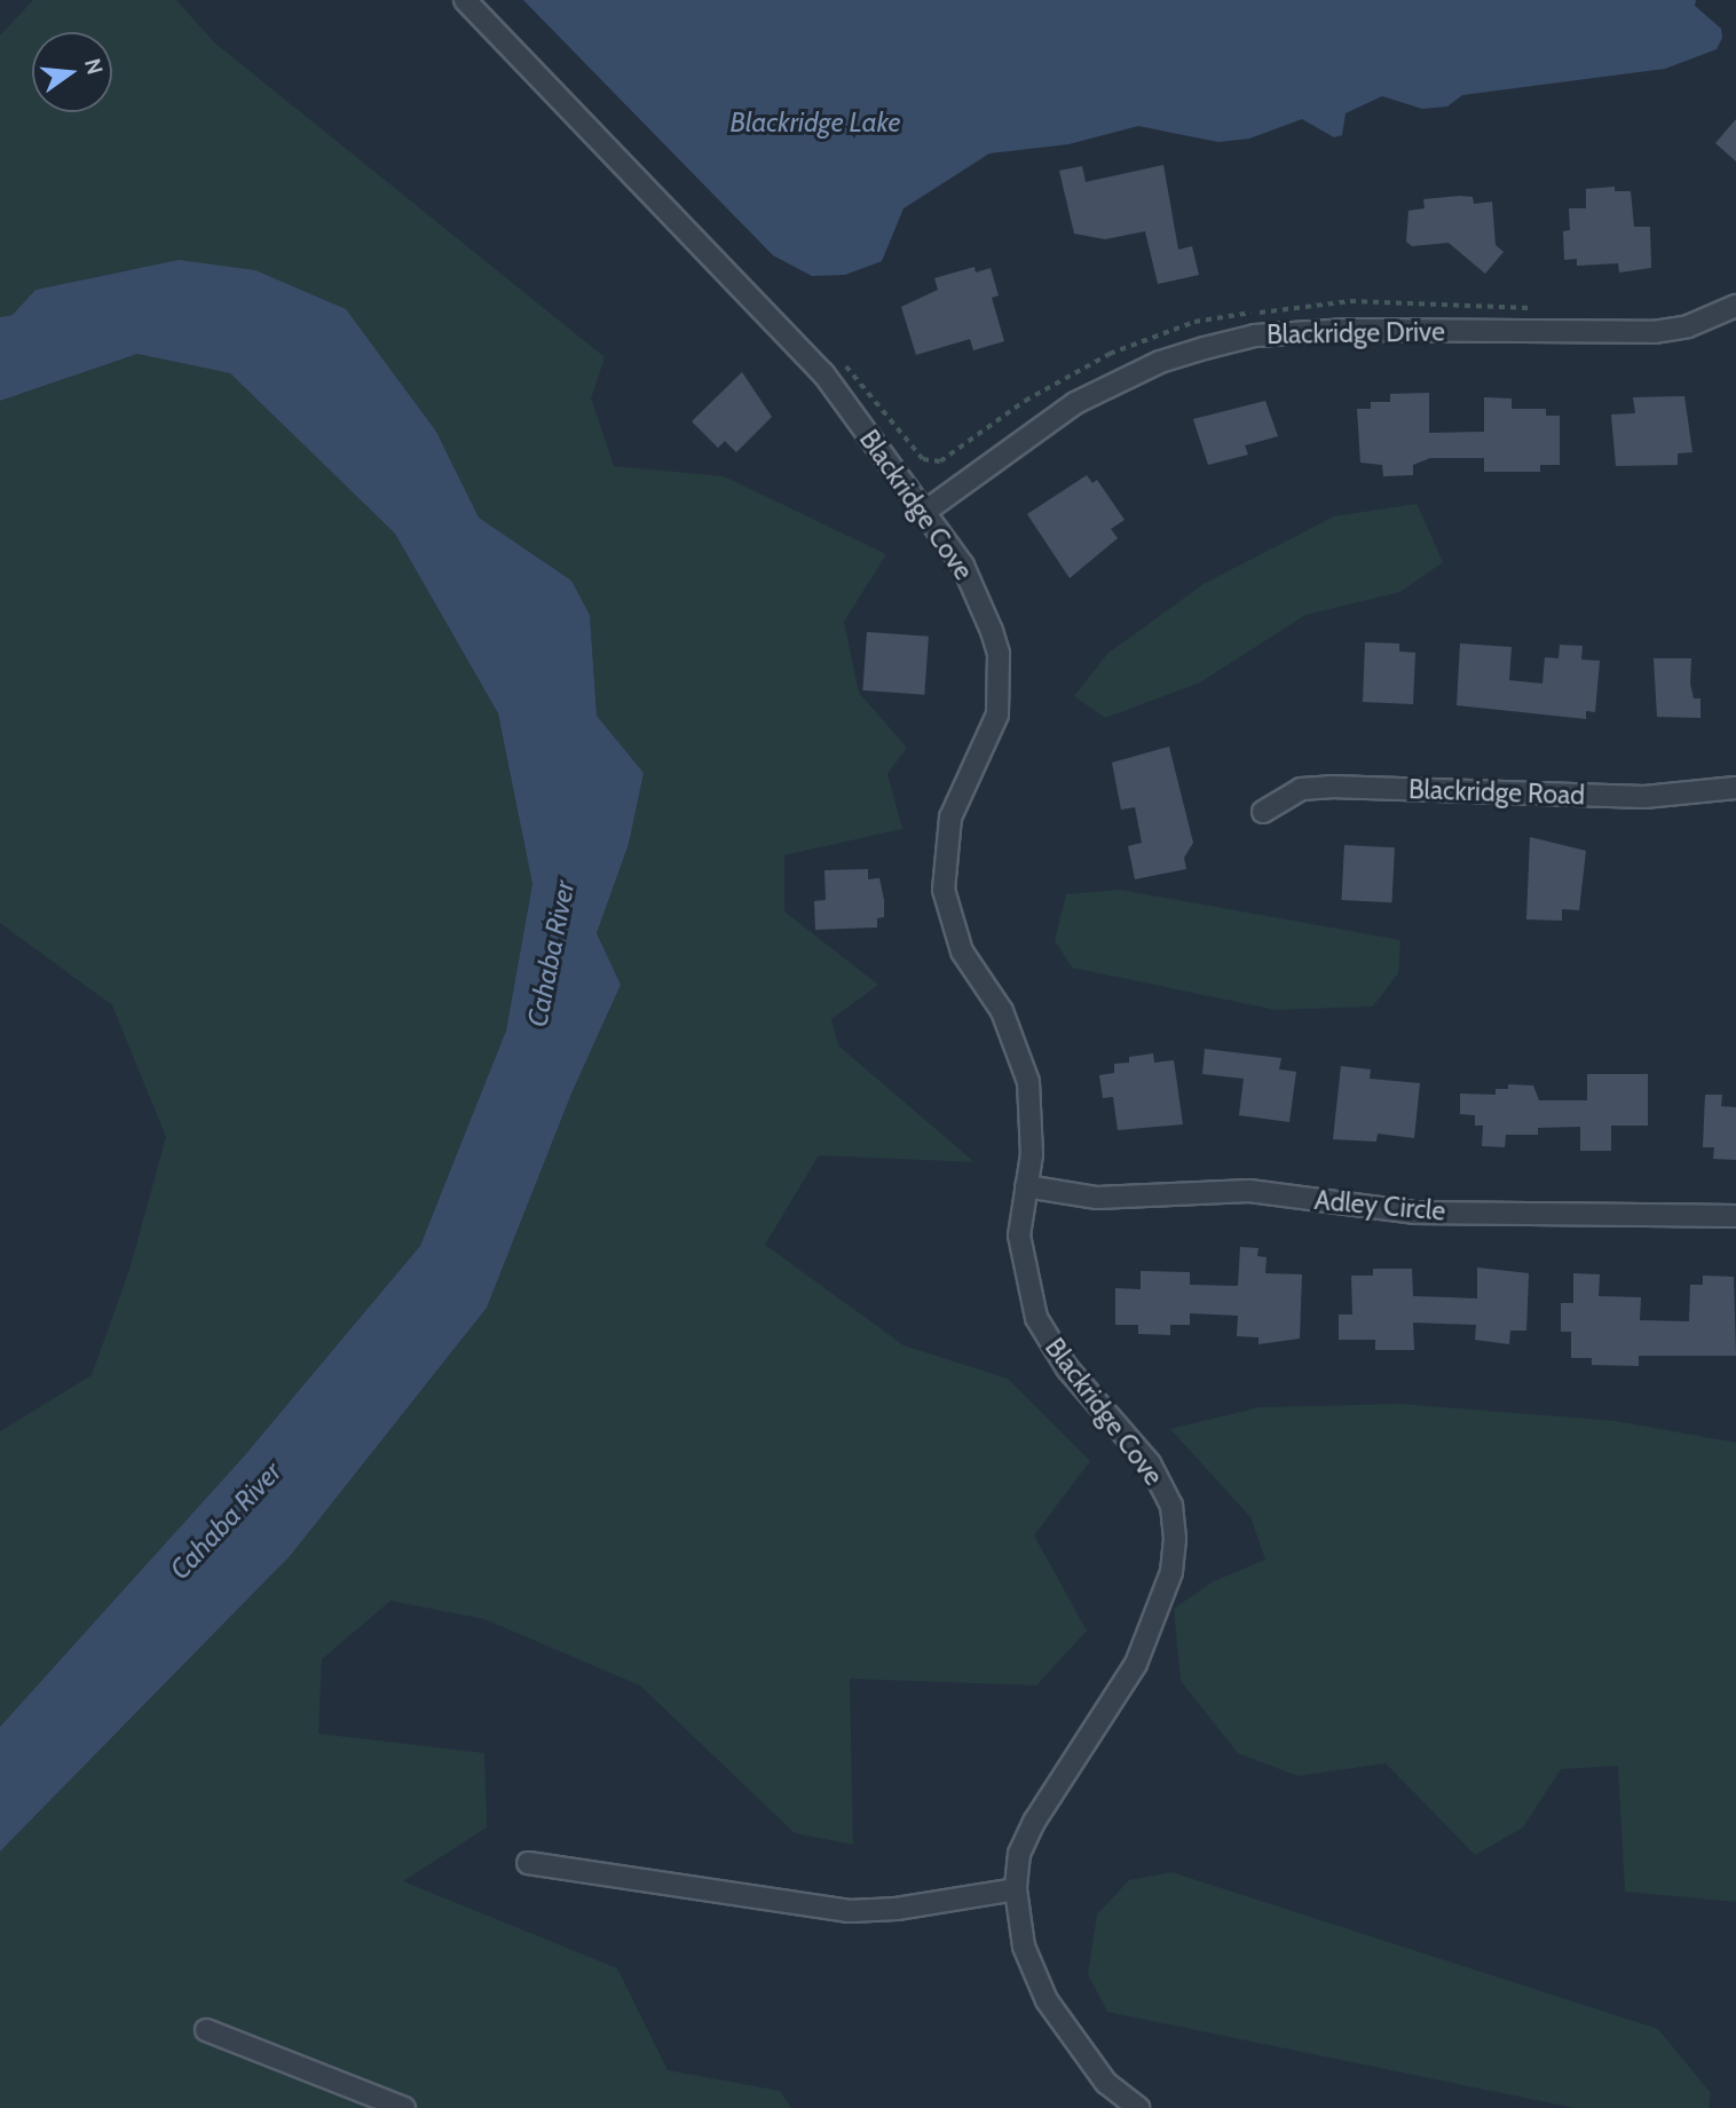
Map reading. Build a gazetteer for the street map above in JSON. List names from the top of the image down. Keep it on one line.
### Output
{"streets":{"street":["Blackridge Drive","Blackridge Cove","Blackridge Road","Adley Circle"]},"crossings":[["Blackridge Drive","Blackridge Cove"],["Blackridge Cove","Adley Circle"]],"water":["Blackridge Lake","Cahaba River"],"north":"right"}
